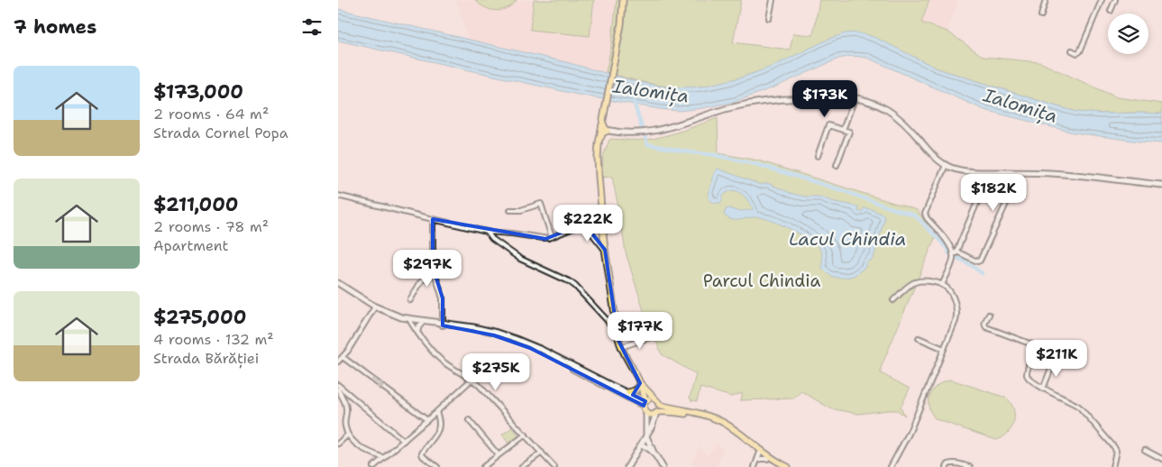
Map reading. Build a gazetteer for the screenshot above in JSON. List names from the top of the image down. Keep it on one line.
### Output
{"water":["Ialomița","Lacul Chindia"],"parks":["Parcul Chindia"],"page":{"heading":"7 homes","list":[{"name":"$173,000","note":"2 rooms · 64 m² · Strada Cornel Popa"},{"name":"$211,000","note":"2 rooms · 78 m² · Apartment"},{"name":"$275,000","note":"4 rooms · 132 m² · Strada Bărăției"}],"price":["$173K","$182K","$222K","$297K","$177K","$211K","$275K"]}}
